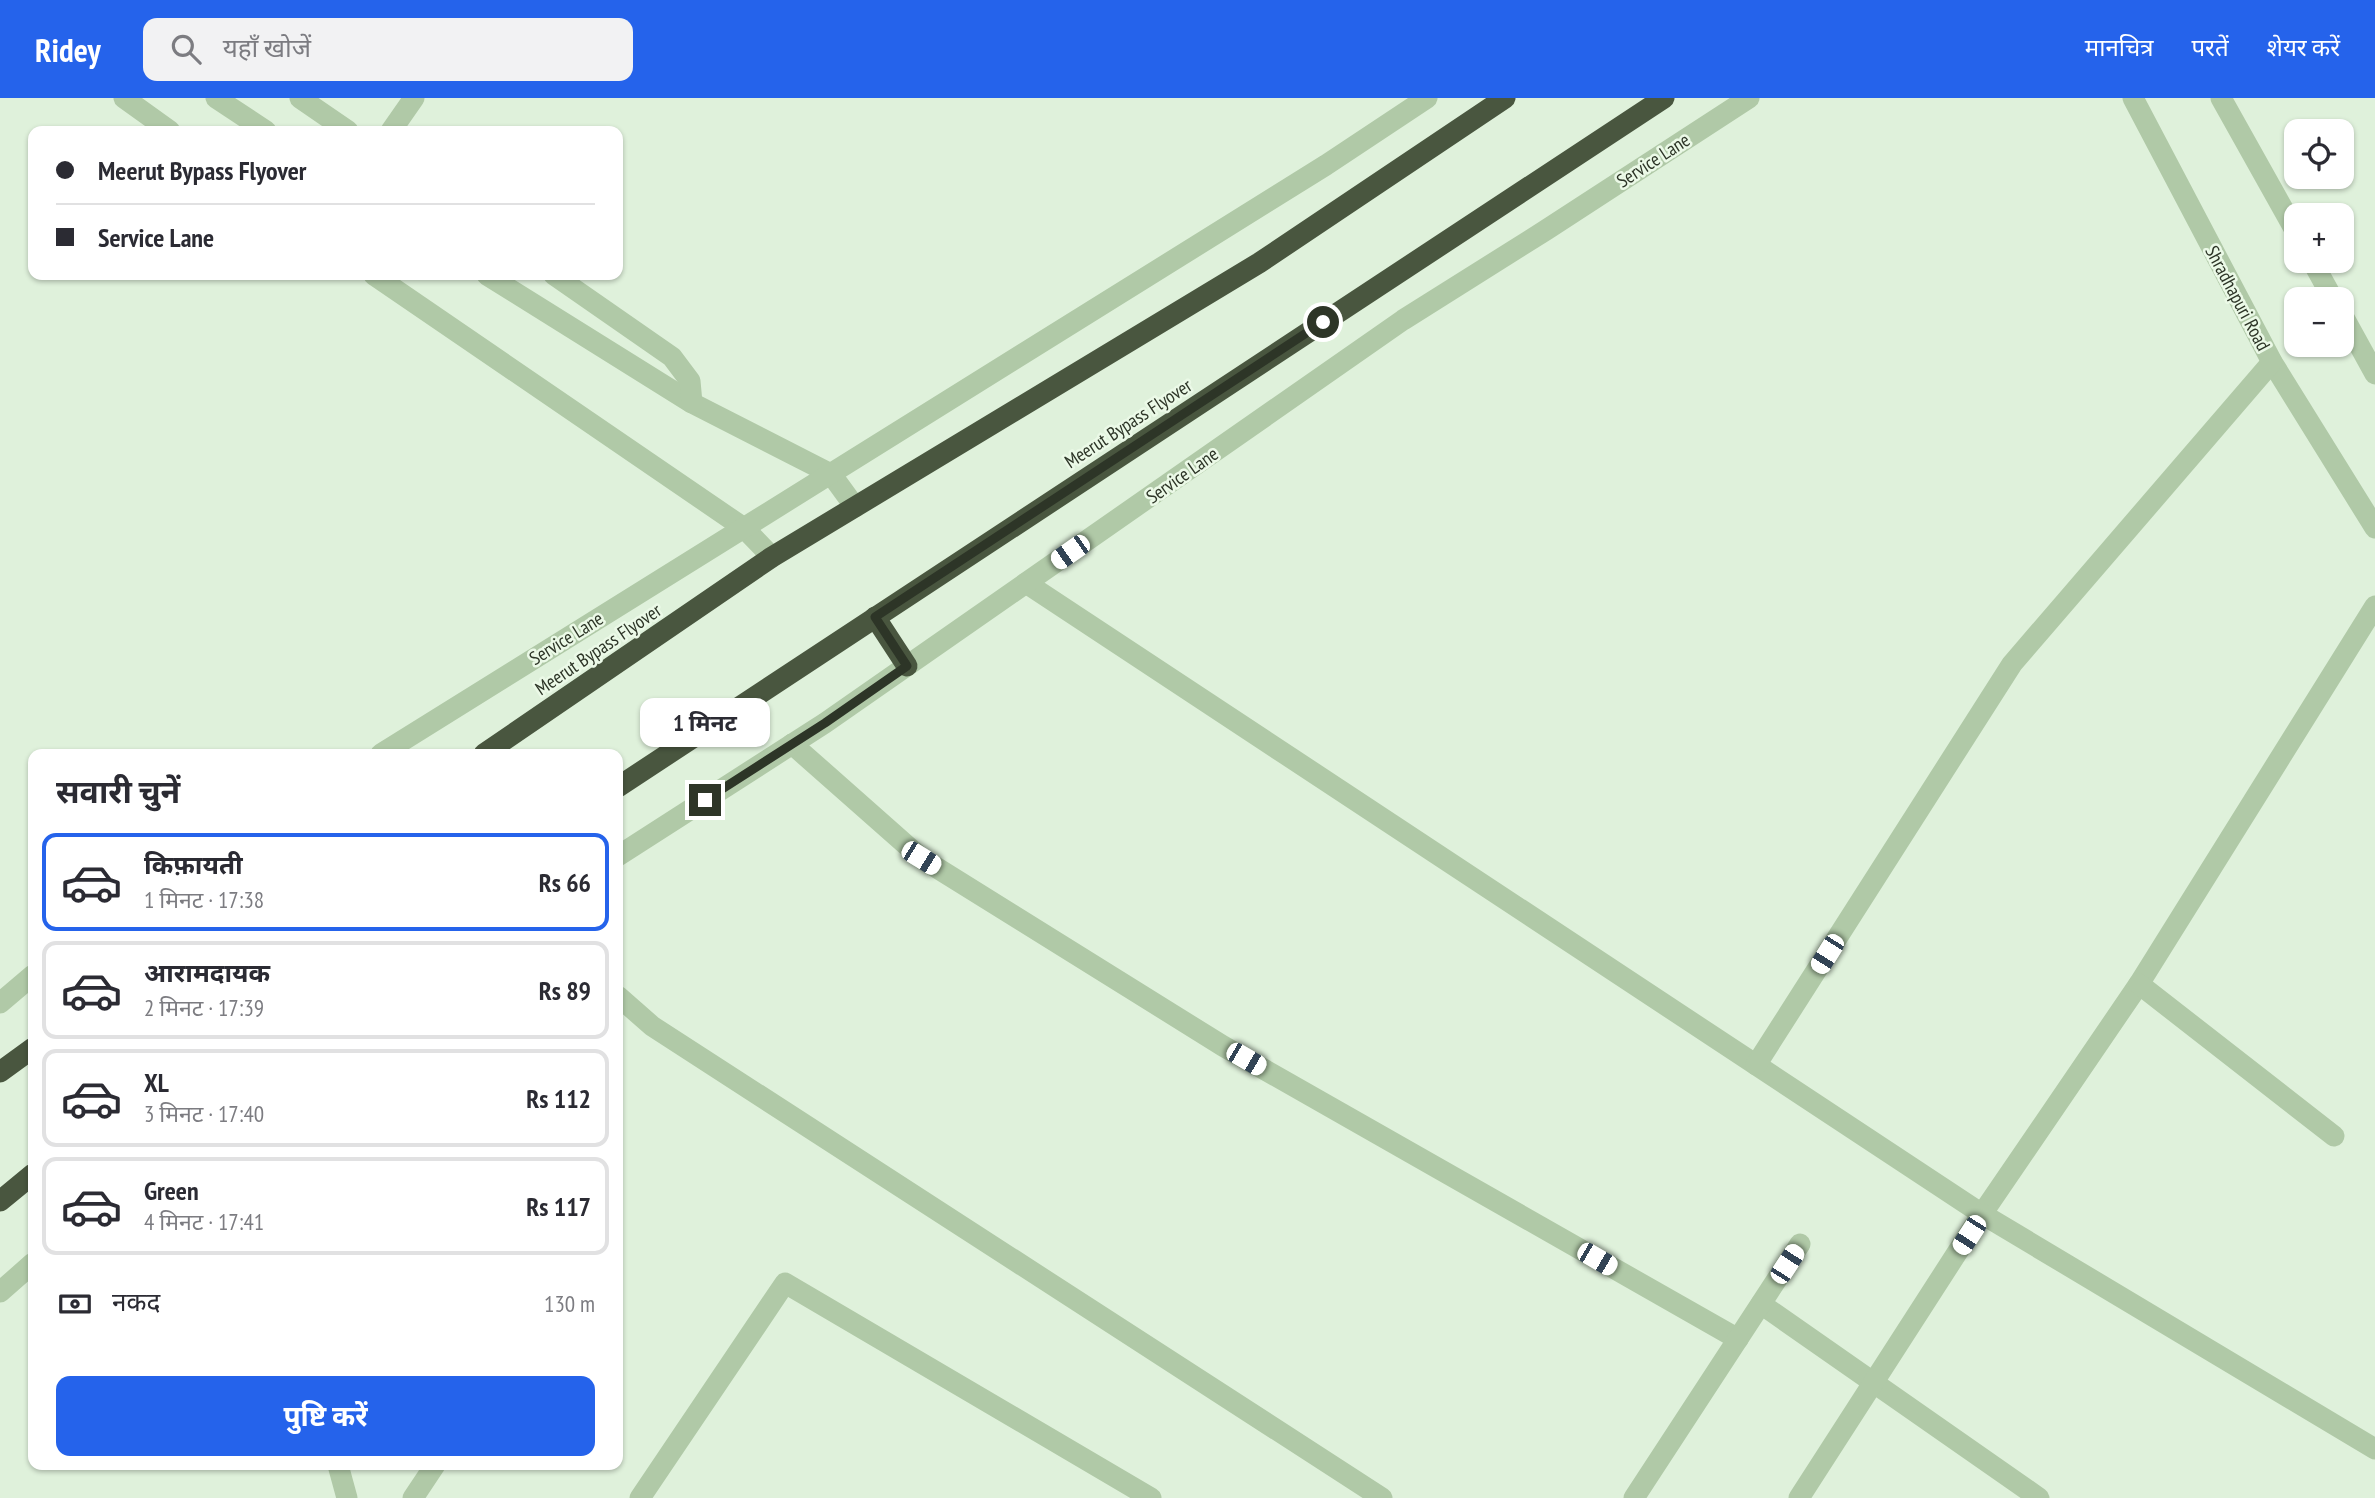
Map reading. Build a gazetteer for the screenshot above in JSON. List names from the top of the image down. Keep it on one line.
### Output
{"streets":{"highway":["Meerut Bypass Flyover"],"street":["Service Lane","Shradhapuri Road"]},"page":{"header":"Ridey","search":"यहाँ खोजें","nav":["मानचित्र","परतें","शेयर करें"],"map_buttons":["+","−"],"banner":["Meerut Bypass Flyover","Service Lane"],"bubble":"1 मिनट","heading":"सवारी चुनें","list":[{"name":"किफ़ायती","note":"1 मिनट · 17:38","value":"Rs 66"},{"name":"आरामदायक","note":"2 मिनट · 17:39","value":"Rs 89"},{"name":"XL","note":"3 मिनट · 17:40","value":"Rs 112"},{"name":"Green","note":"4 मिनट · 17:41","value":"Rs 117"}],"pay":["नकद","130 m"],"buttons":"पुष्टि करें"}}
